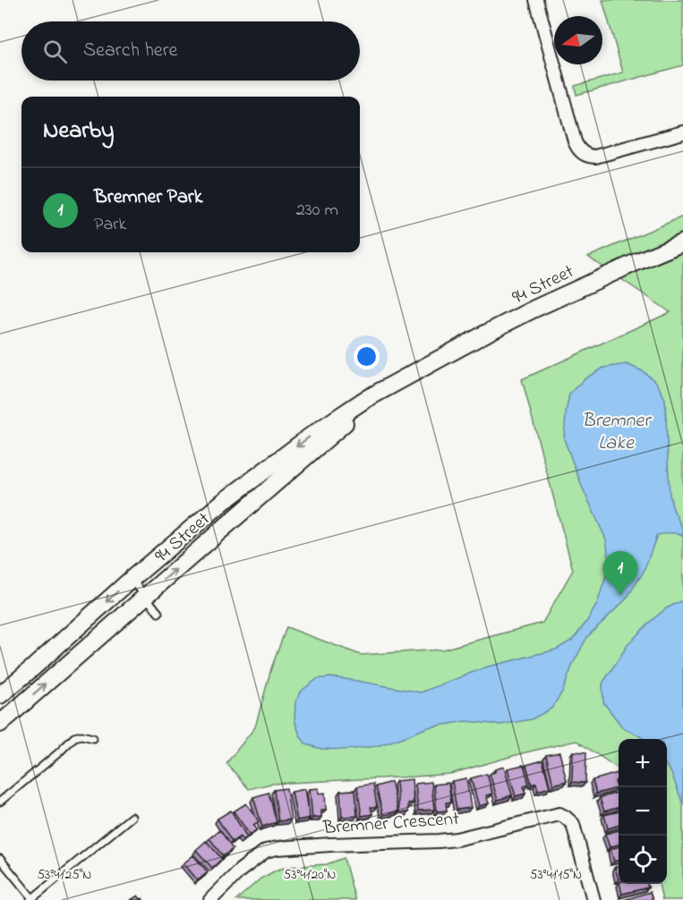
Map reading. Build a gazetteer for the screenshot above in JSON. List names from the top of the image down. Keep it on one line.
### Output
{"streets":{"main road":["94 Street"],"street":["Bremner Crescent"]},"water":["Bremner Lake"],"north":"left","page":{"search":"Search here","heading":"Nearby","list":[{"mark":"1","name":"Bremner Park","note":"Park","value":"230 m"}],"pins":"1","map_buttons":["+","−"]},"coordinates":["53°41'25\"N","53°41'20\"N","53°41'15\"N"]}
